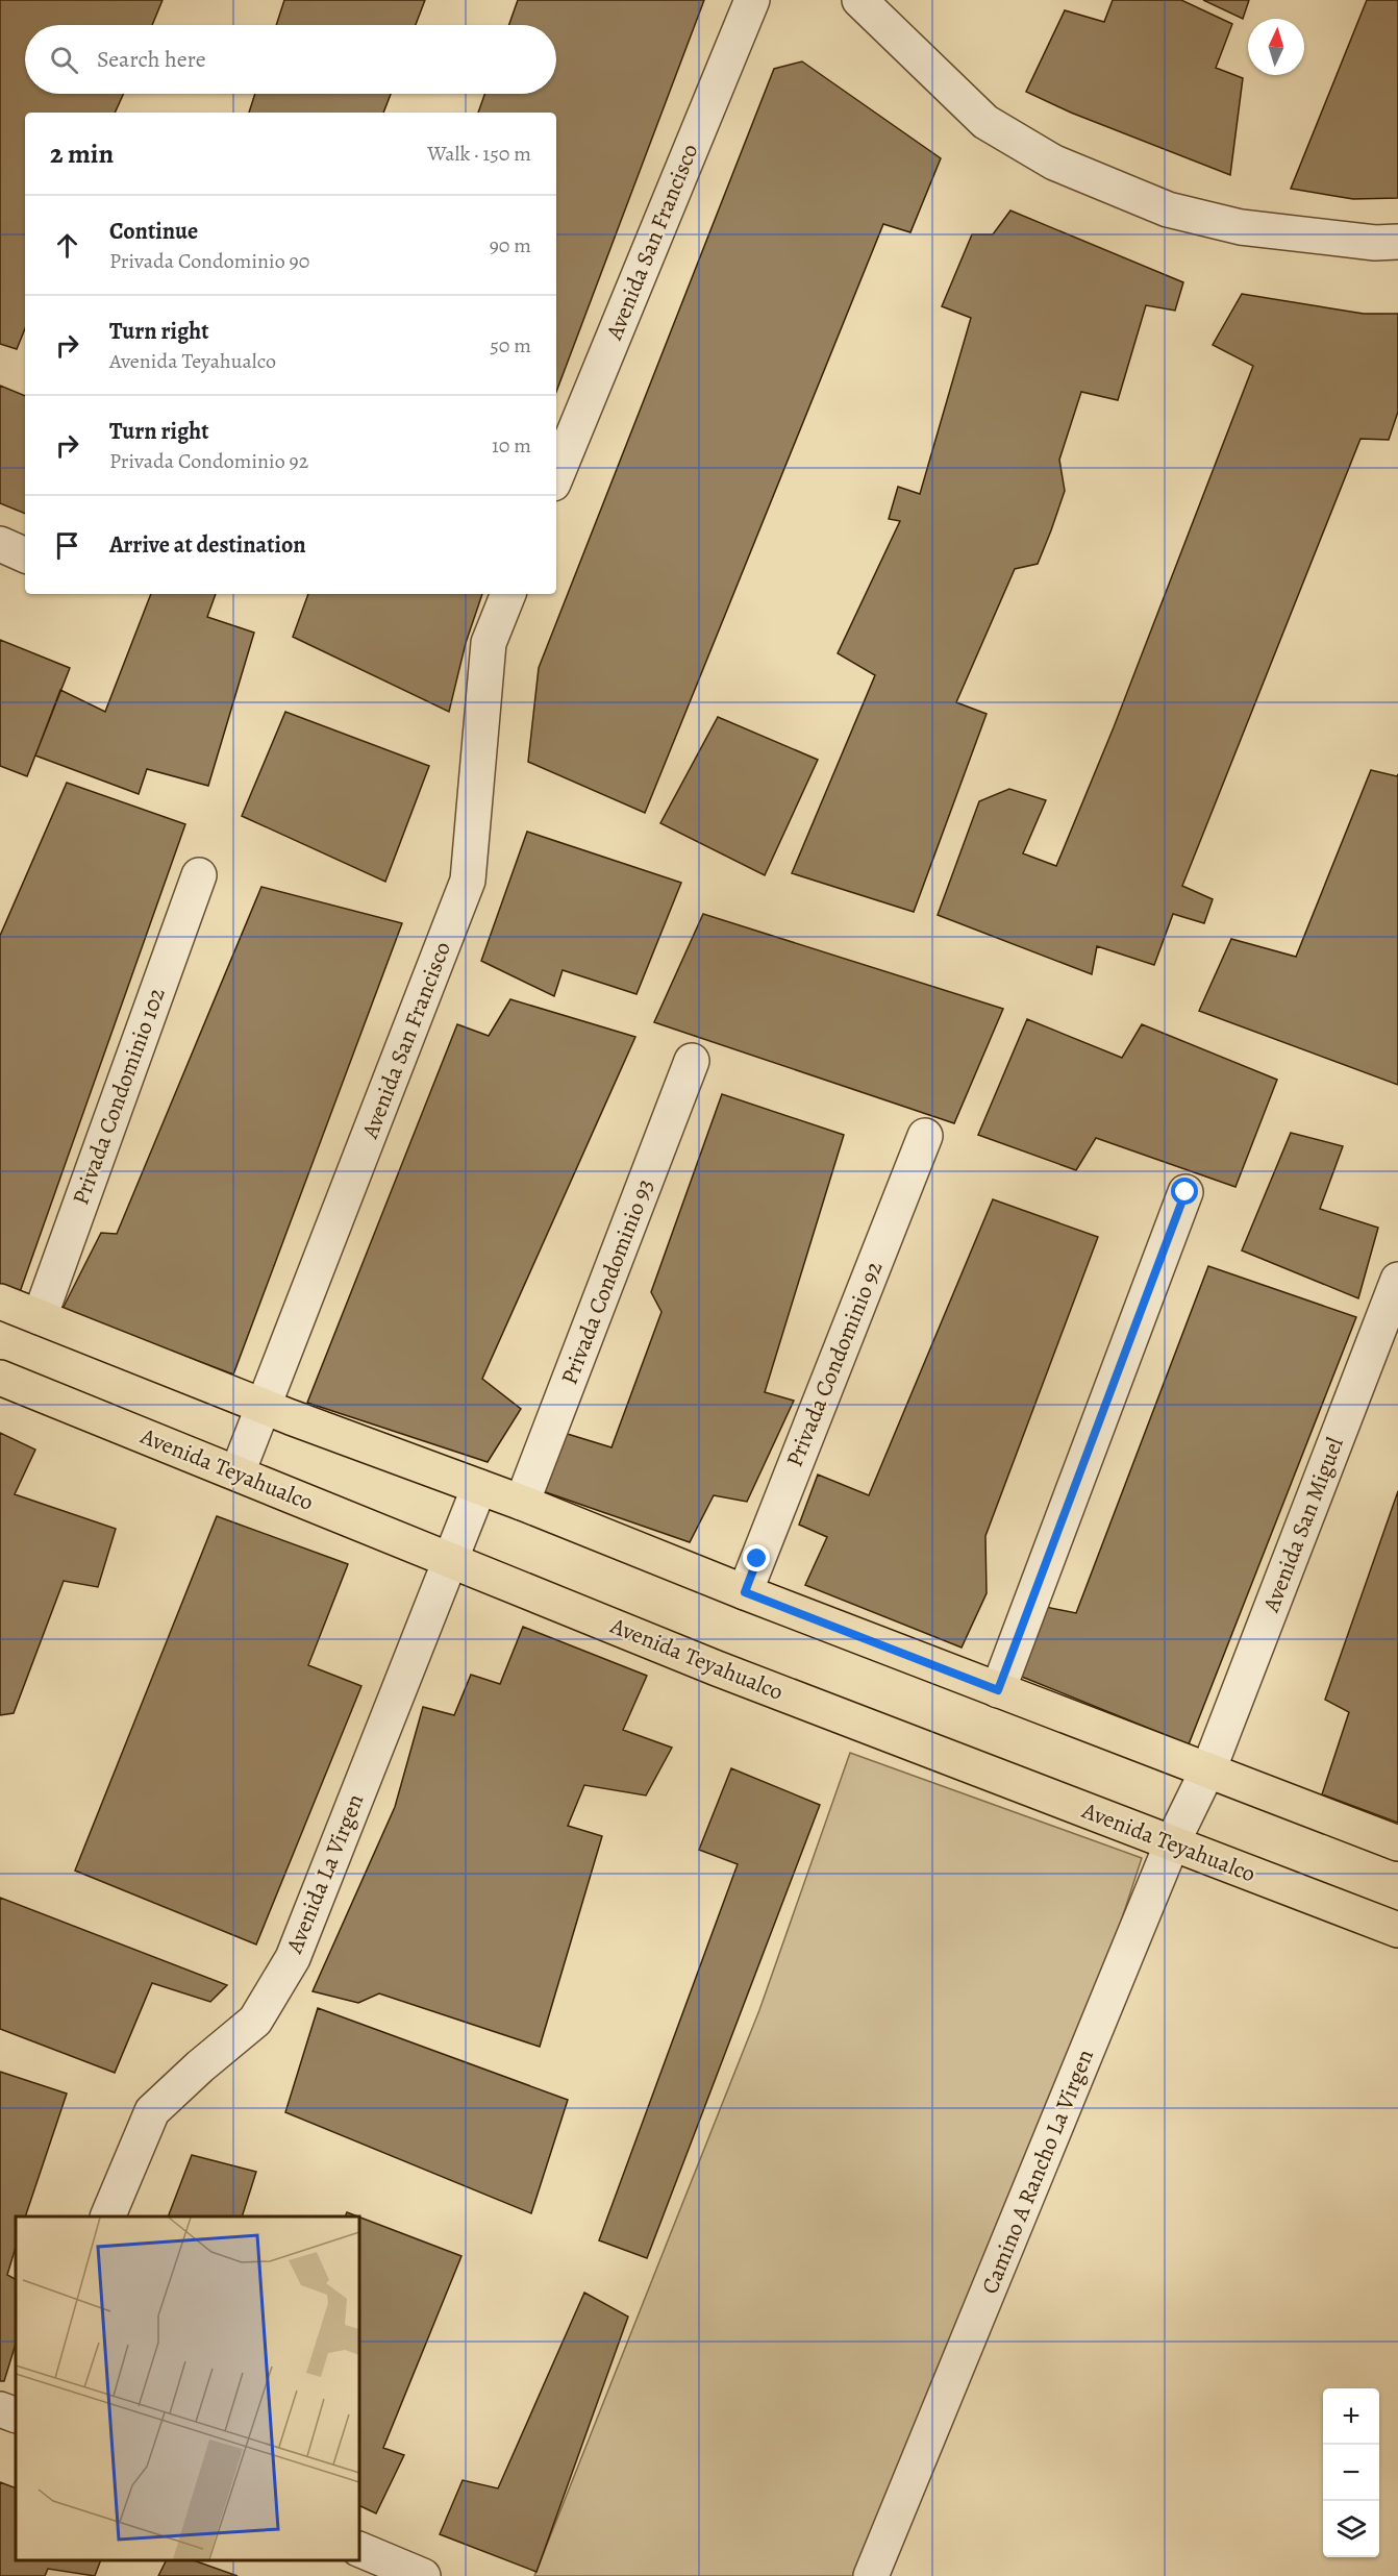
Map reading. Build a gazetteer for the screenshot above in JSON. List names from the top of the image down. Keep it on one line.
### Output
{"streets":{"main road":["Avenida Teyahualco"],"street":["Avenida San Francisco","Privada Condominio 102","Privada Condominio 93","Privada Condominio 92","Avenida San Miguel","Avenida La Virgen","Camino A Rancho La Virgen"]},"crossings":[["Avenida San Francisco","Avenida Teyahualco"],["Avenida Teyahualco","Avenida La Virgen"],["Avenida Teyahualco","Camino A Rancho La Virgen"],["Avenida San Miguel","Camino A Rancho La Virgen"]],"north":"top","page":{"search":"Search here","heading":["2 min","Walk · 150 m"],"list":[["Continue","Privada Condominio 90","90 m"],["Turn right","Avenida Teyahualco","50 m"],["Turn right","Privada Condominio 92","10 m"],"Arrive at destination"],"map_buttons":["+","−"]}}
